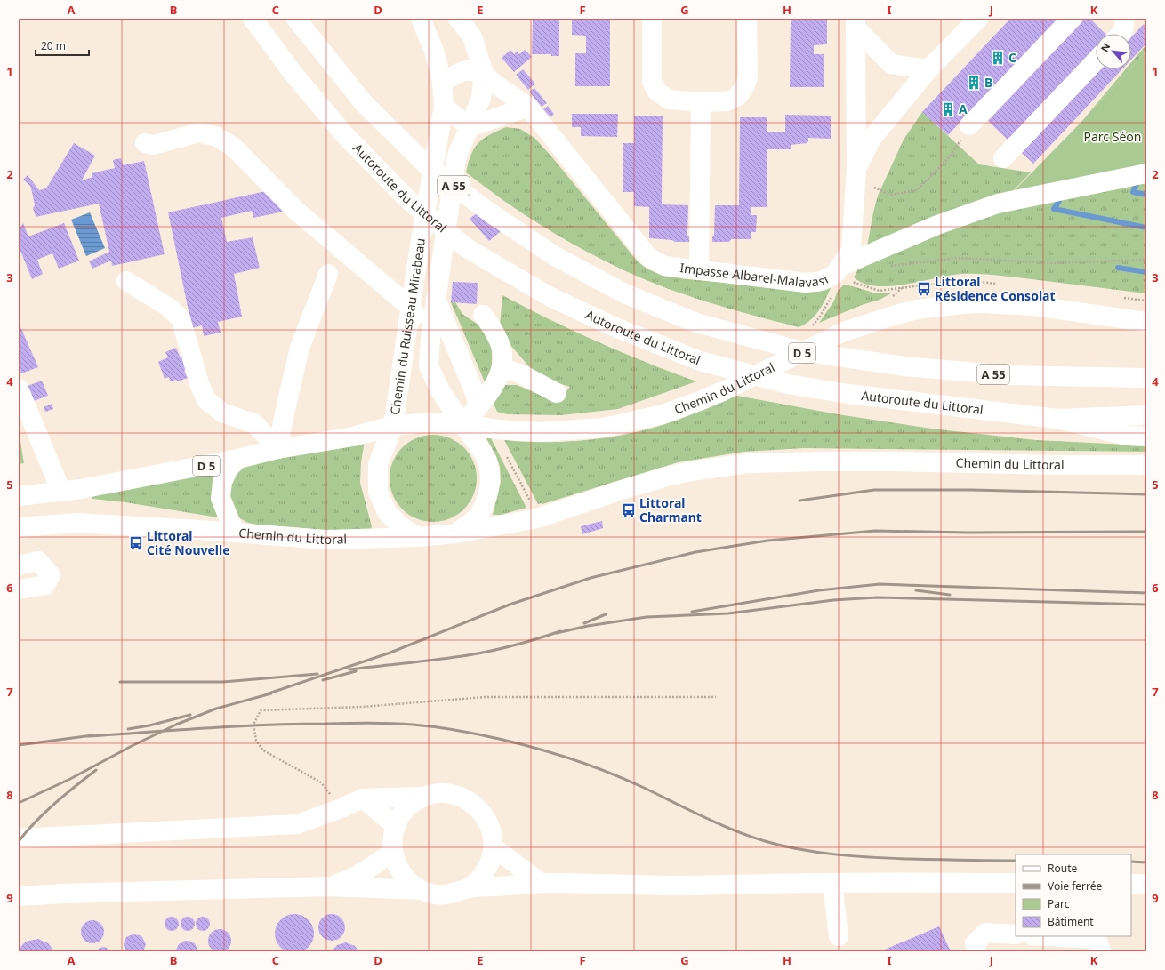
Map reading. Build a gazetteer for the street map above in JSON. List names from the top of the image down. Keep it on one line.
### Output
{"streets":{"main road":["A 55","Autoroute du Littoral","Impasse Albarel-Malavasi","Chemin du Ruisseau Mirabeau","D 5","Chemin du Littoral"]},"crossings":[["Impasse Albarel-Malavasi","Chemin du Ruisseau Mirabeau"],["Chemin du Ruisseau Mirabeau","D 5"],["Chemin du Ruisseau Mirabeau","Chemin du Littoral"],["D 5","Chemin du Littoral"]],"parks":["Parc Séon"],"places":{"building":["C","B","A"],"bus stop":["Littoral Résidence Consolat","Littoral Charmant","Littoral Cité Nouvelle"]},"legend":["Route","Voie ferrée","Parc","Bâtiment"],"scale_bar":"20 m","north":"top left","grid":{"columns":["A","B","C","D","E","F","G","H","I","J","K"],"rows":["1","2","3","4","5","6","7","8","9"]}}
